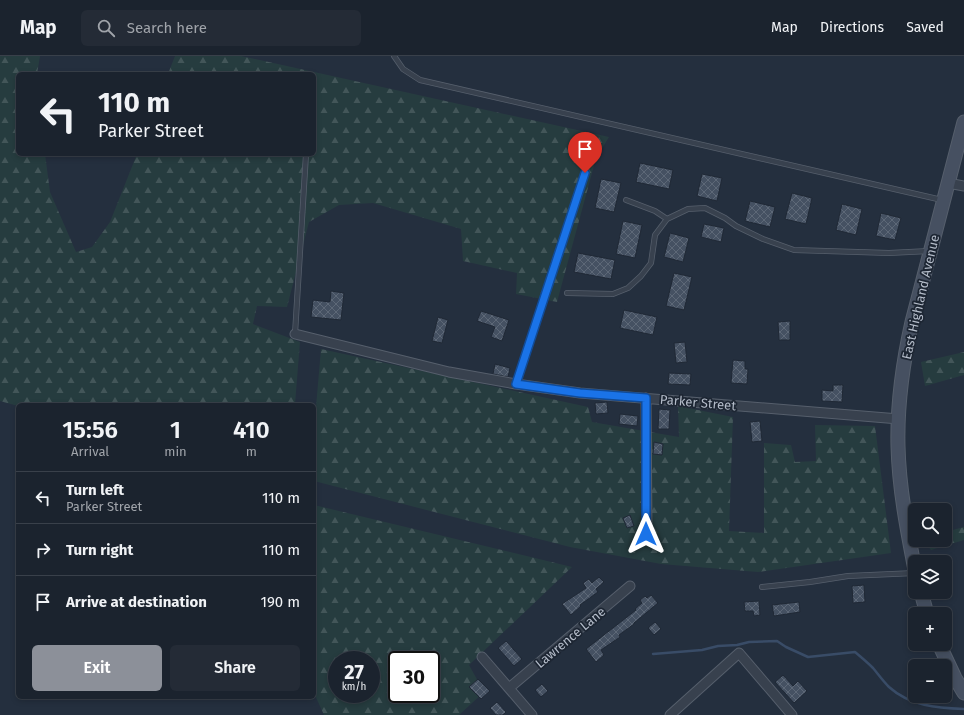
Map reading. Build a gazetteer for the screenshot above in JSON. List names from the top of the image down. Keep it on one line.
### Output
{"streets":{"street":["East Highland Avenue","Parker Street","Lawrence Lane"]},"crossings":[["East Highland Avenue","Parker Street"]],"page":{"header":"Map","search":"Search here","nav":["Map","Directions","Saved"],"turn":["110 m","Parker Street"],"eta":["15:56","Arrival","1","min","410","m"],"list":[{"name":"Turn left","note":"Parker Street","value":"110 m"},{"name":"Turn right","value":"110 m"},{"name":"Arrive at destination","value":"190 m"}],"map_buttons":["+","−"],"buttons":["Exit","Share"],"speed":"27 km/h","limit":"30"}}
